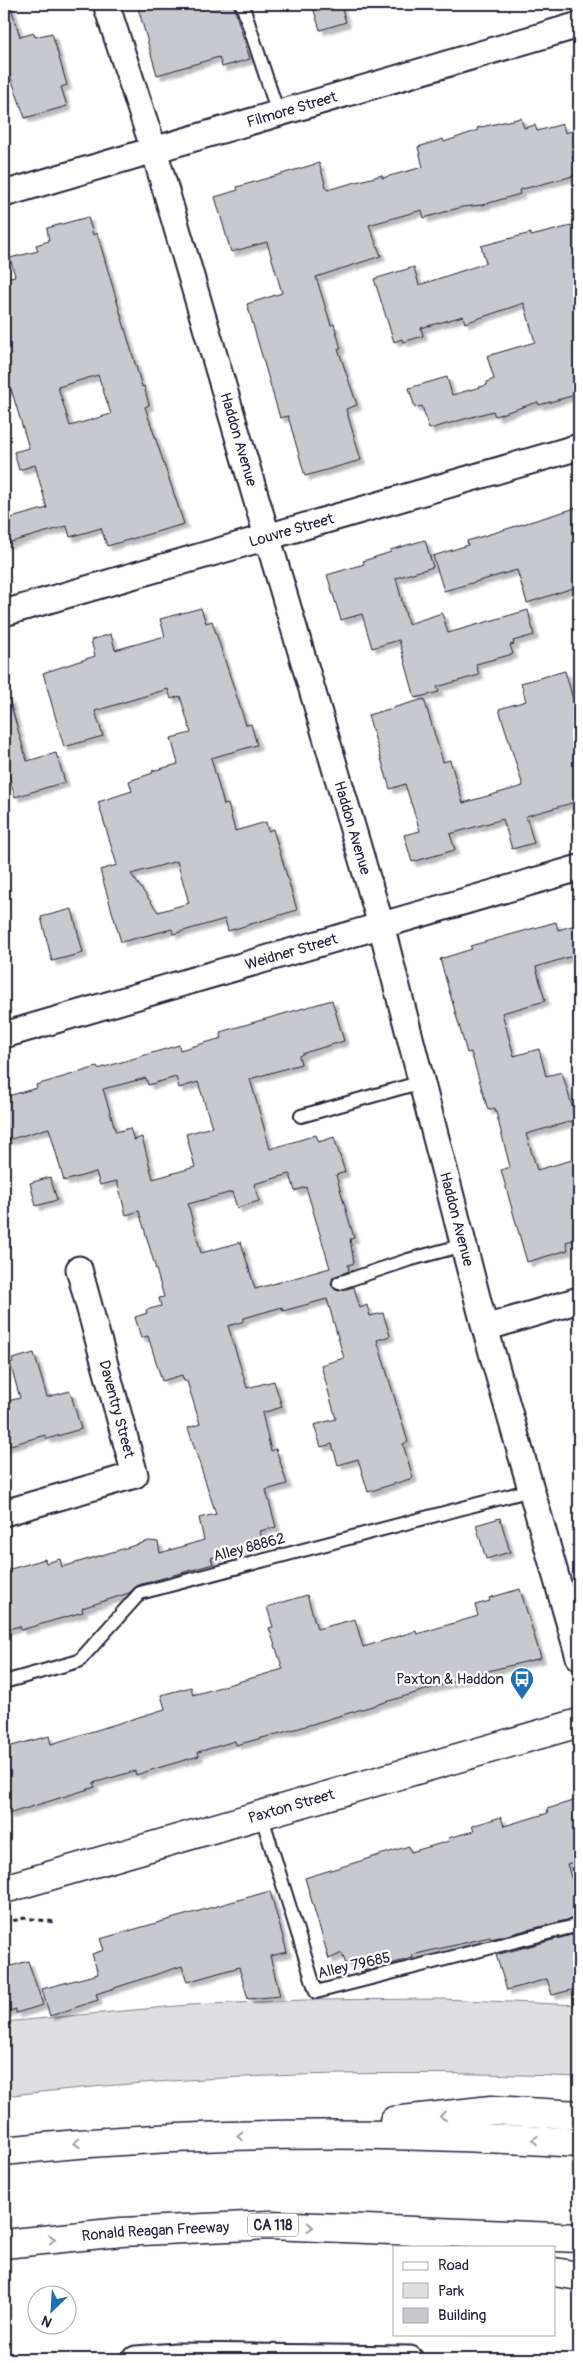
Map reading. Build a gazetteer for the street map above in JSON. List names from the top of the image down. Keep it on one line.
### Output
{"streets":{"main road":["Paxton Street","CA 118","Ronald Reagan Freeway"],"street":["Filmore Street","Haddon Avenue","Louvre Street","Weidner Street","Daventry Street"],"lane":["Alley 88862","Alley 79685"]},"crossings":[["Filmore Street","Haddon Avenue"],["Haddon Avenue","Louvre Street"],["Haddon Avenue","Weidner Street"],["Haddon Avenue","Alley 88862"],["Paxton Street","Alley 79685"]],"places":{"bus stop":["Paxton & Haddon"]},"legend":["Road","Park","Building"],"north":"bottom left"}
